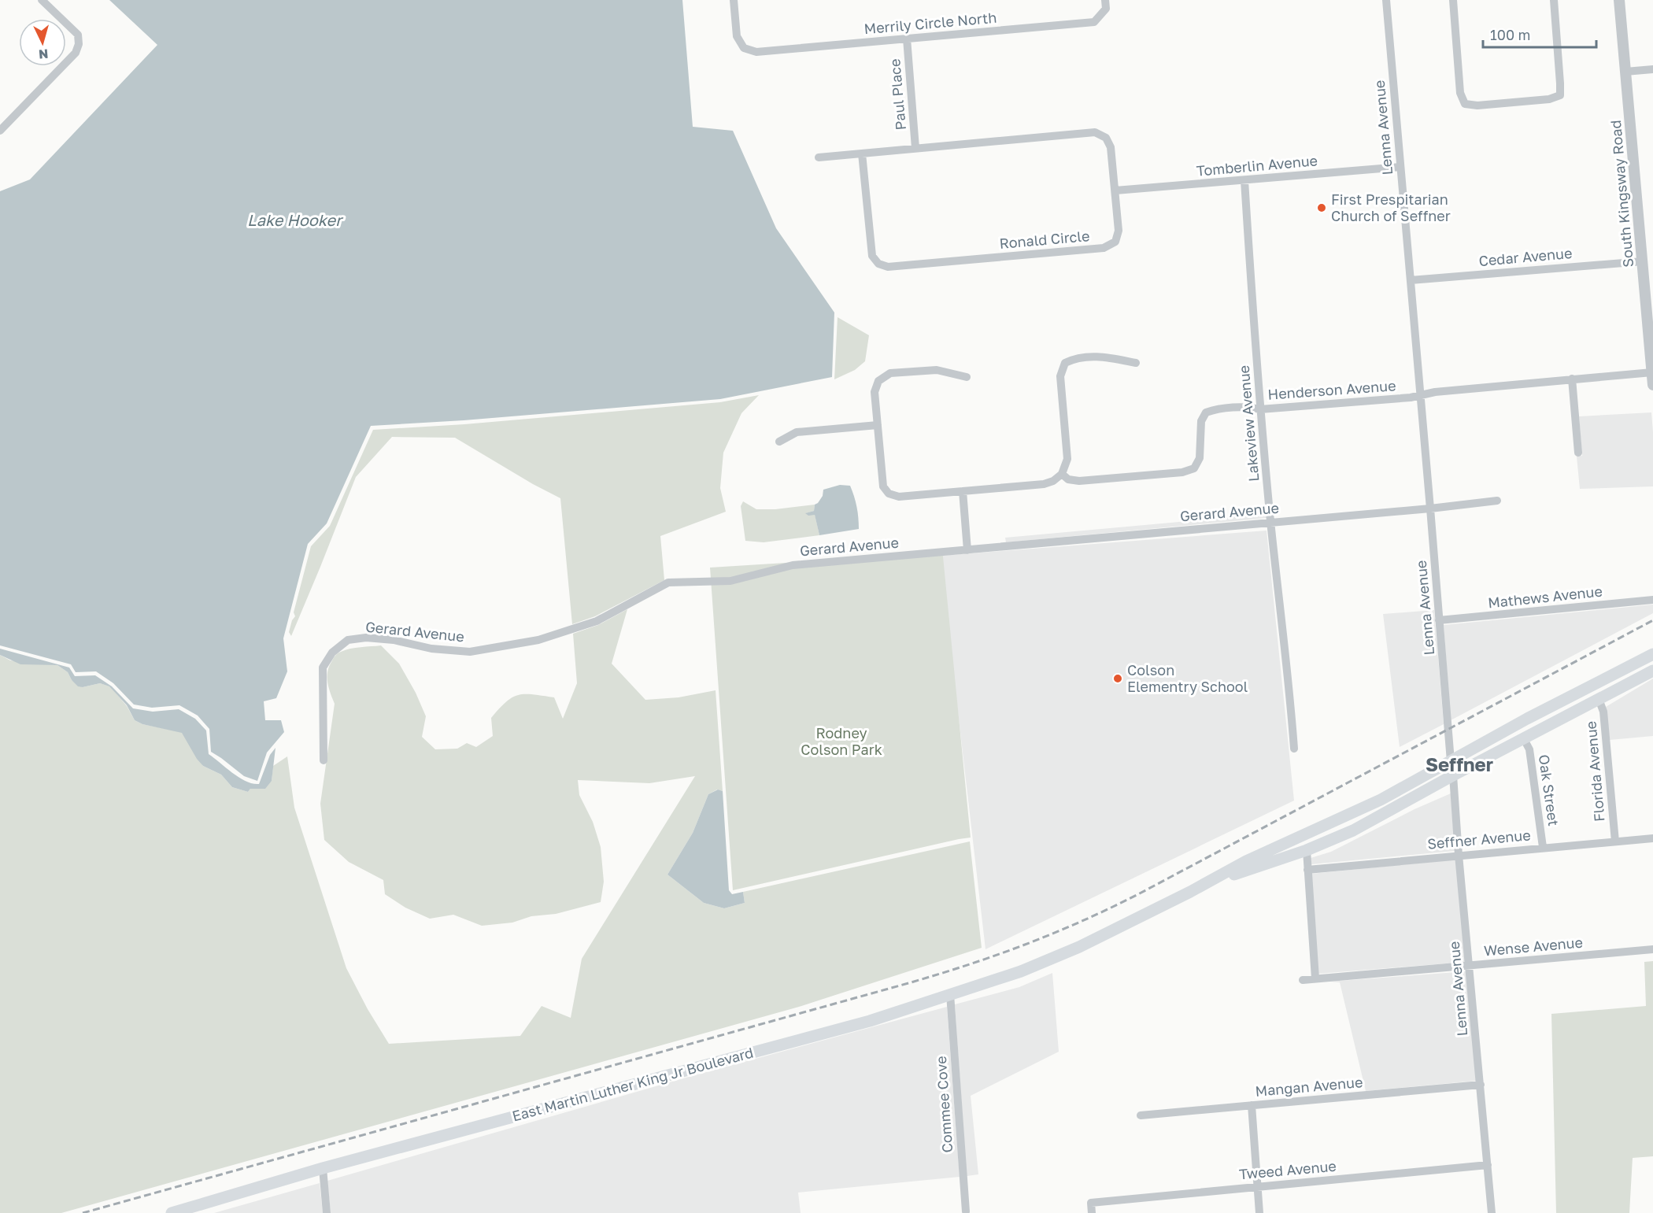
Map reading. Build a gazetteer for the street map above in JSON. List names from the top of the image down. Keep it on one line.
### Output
{"streets":{"main road":["East Martin Luther King Jr Boulevard"],"street":["Merrily Circle North","Paul Place","Lenna Avenue","Tomberlin Avenue","South Kingsway Road","Ronald Circle","Cedar Avenue","Henderson Avenue","Lakeview Avenue","Gerard Avenue","Mathews Avenue","Florida Avenue","Oak Street","Seffner Avenue","Wense Avenue","Mangan Avenue","Commee Cove","Tweed Avenue"]},"crossings":[["Merrily Circle North","Paul Place"],["Paul Place","Ronald Circle"],["Lenna Avenue","Tomberlin Avenue"],["Lenna Avenue","Cedar Avenue"],["Lenna Avenue","Henderson Avenue"],["Lenna Avenue","Gerard Avenue"],["Lenna Avenue","Mathews Avenue"],["Lenna Avenue","Seffner Avenue"],["Lenna Avenue","Wense Avenue"],["Lenna Avenue","Mangan Avenue"],["Lenna Avenue","Tweed Avenue"],["Tomberlin Avenue","Ronald Circle"],["Tomberlin Avenue","Lakeview Avenue"],["South Kingsway Road","Cedar Avenue"],["South Kingsway Road","Henderson Avenue"],["Henderson Avenue","Lakeview Avenue"],["Lakeview Avenue","Gerard Avenue"],["Florida Avenue","Seffner Avenue"],["Oak Street","Seffner Avenue"],["East Martin Luther King Jr Boulevard","Commee Cove"]],"districts":["Seffner"],"water":["Lake Hooker"],"parks":["Rodney Colson Park"],"places":["First Prespitarian Church of Seffner","Colson Elementry School"],"scale_bar":"100 m","north":"bottom"}
